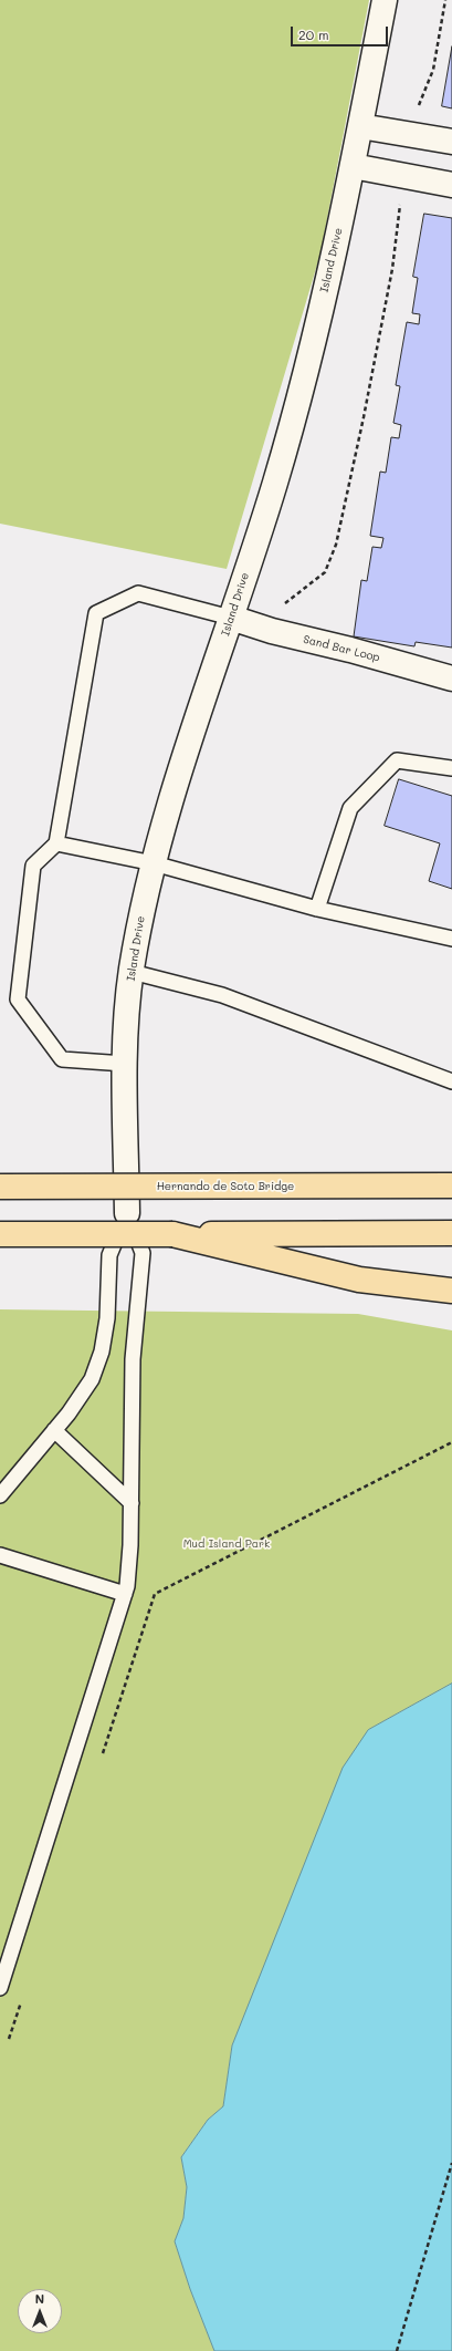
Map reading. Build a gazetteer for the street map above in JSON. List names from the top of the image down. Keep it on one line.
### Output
{"streets":{"highway":["Hernando de Soto Bridge"],"street":["Island Drive","Sand Bar Loop"]},"crossings":[["Island Drive","Sand Bar Loop"]],"parks":["Mud Island Park"],"scale_bar":"20 m","north":"top"}
